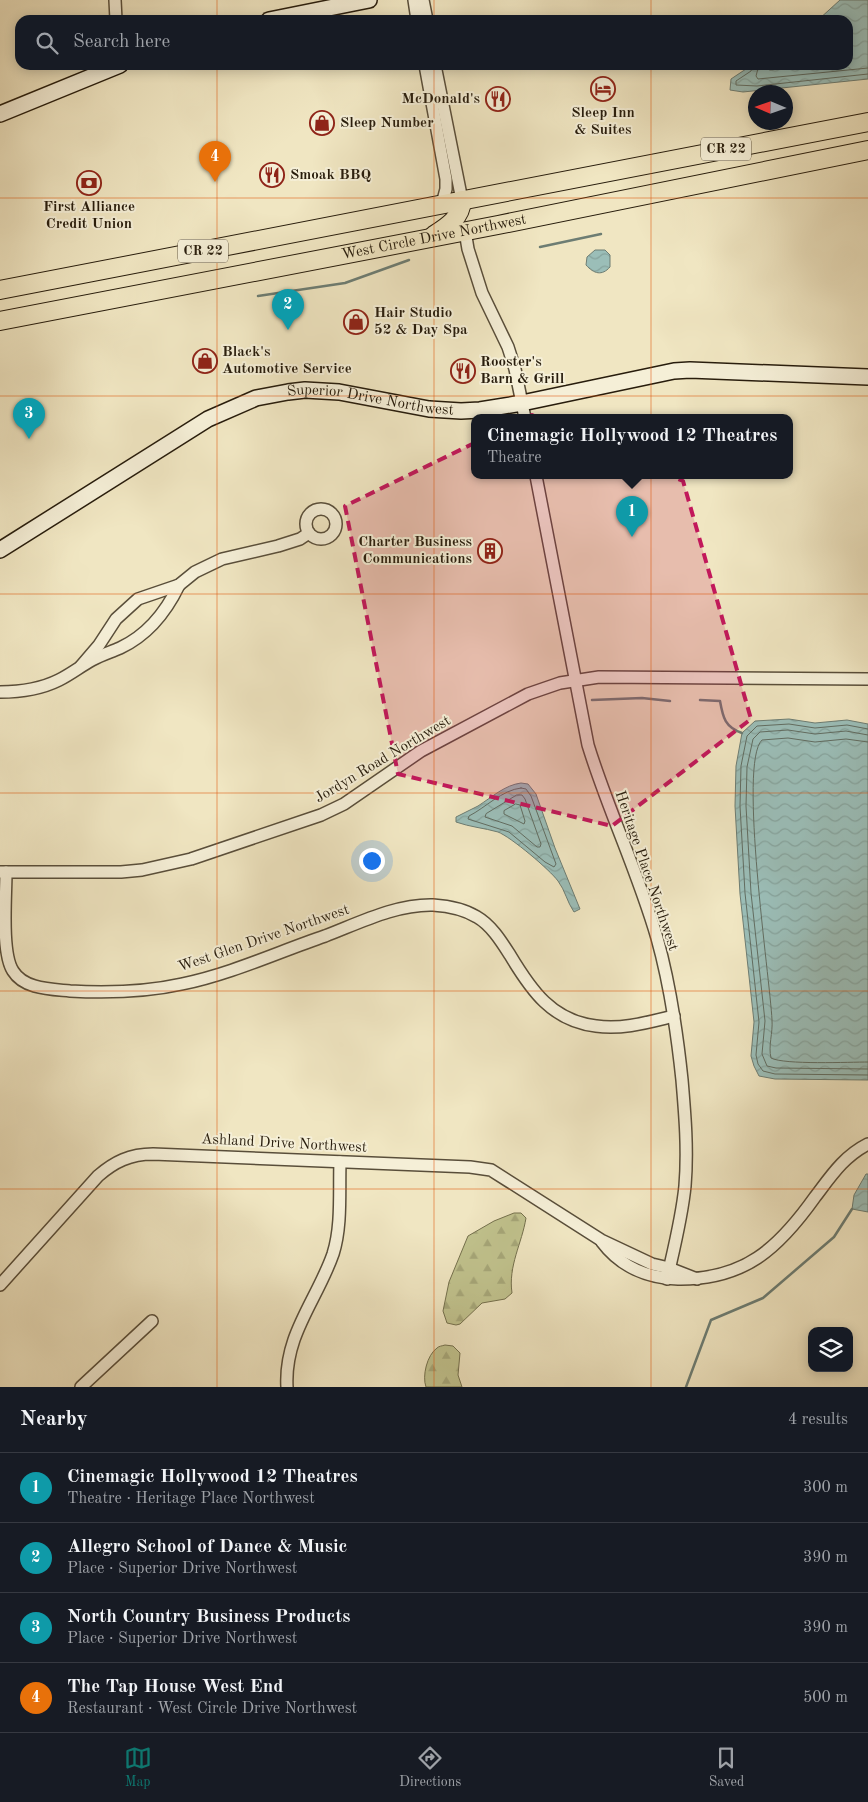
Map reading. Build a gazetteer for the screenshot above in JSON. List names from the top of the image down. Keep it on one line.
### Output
{"streets":{"main road":["CR 22","West Circle Drive Northwest"],"street":["Superior Drive Northwest","Jordyn Road Northwest","Heritage Place Northwest","West Glen Drive Northwest","Ashland Drive Northwest"]},"crossings":[["Jordyn Road Northwest","Heritage Place Northwest"],["Jordyn Road Northwest","West Glen Drive Northwest"],["Heritage Place Northwest","West Glen Drive Northwest"],["Heritage Place Northwest","Ashland Drive Northwest"]],"places":{"hotel":["Sleep Inn & Suites"],"restaurant":["McDonald's","Smoak BBQ","Rooster's Barn & Grill"],"shop":["Sleep Number","Hair Studio 52 & Day Spa","Black's Automotive Service"],"bank":["First Alliance Credit Union"],"building":["Charter Business Communications"]},"north":"left","page":{"search":"Search here","pins":["4","2","3","1"],"popup":["Cinemagic Hollywood 12 Theatres","Theatre"],"heading":["Nearby","4 results"],"list":[{"mark":"1","name":"Cinemagic Hollywood 12 Theatres","note":"Theatre · Heritage Place Northwest","value":"300 m"},{"mark":"2","name":"Allegro School of Dance & Music","note":"Place · Superior Drive Northwest","value":"390 m"},{"mark":"3","name":"North Country Business Products","note":"Place · Superior Drive Northwest","value":"390 m"},{"mark":"4","name":"The Tap House West End","note":"Restaurant · West Circle Drive Northwest","value":"500 m"}],"nav":["Map","Directions","Saved"]}}
